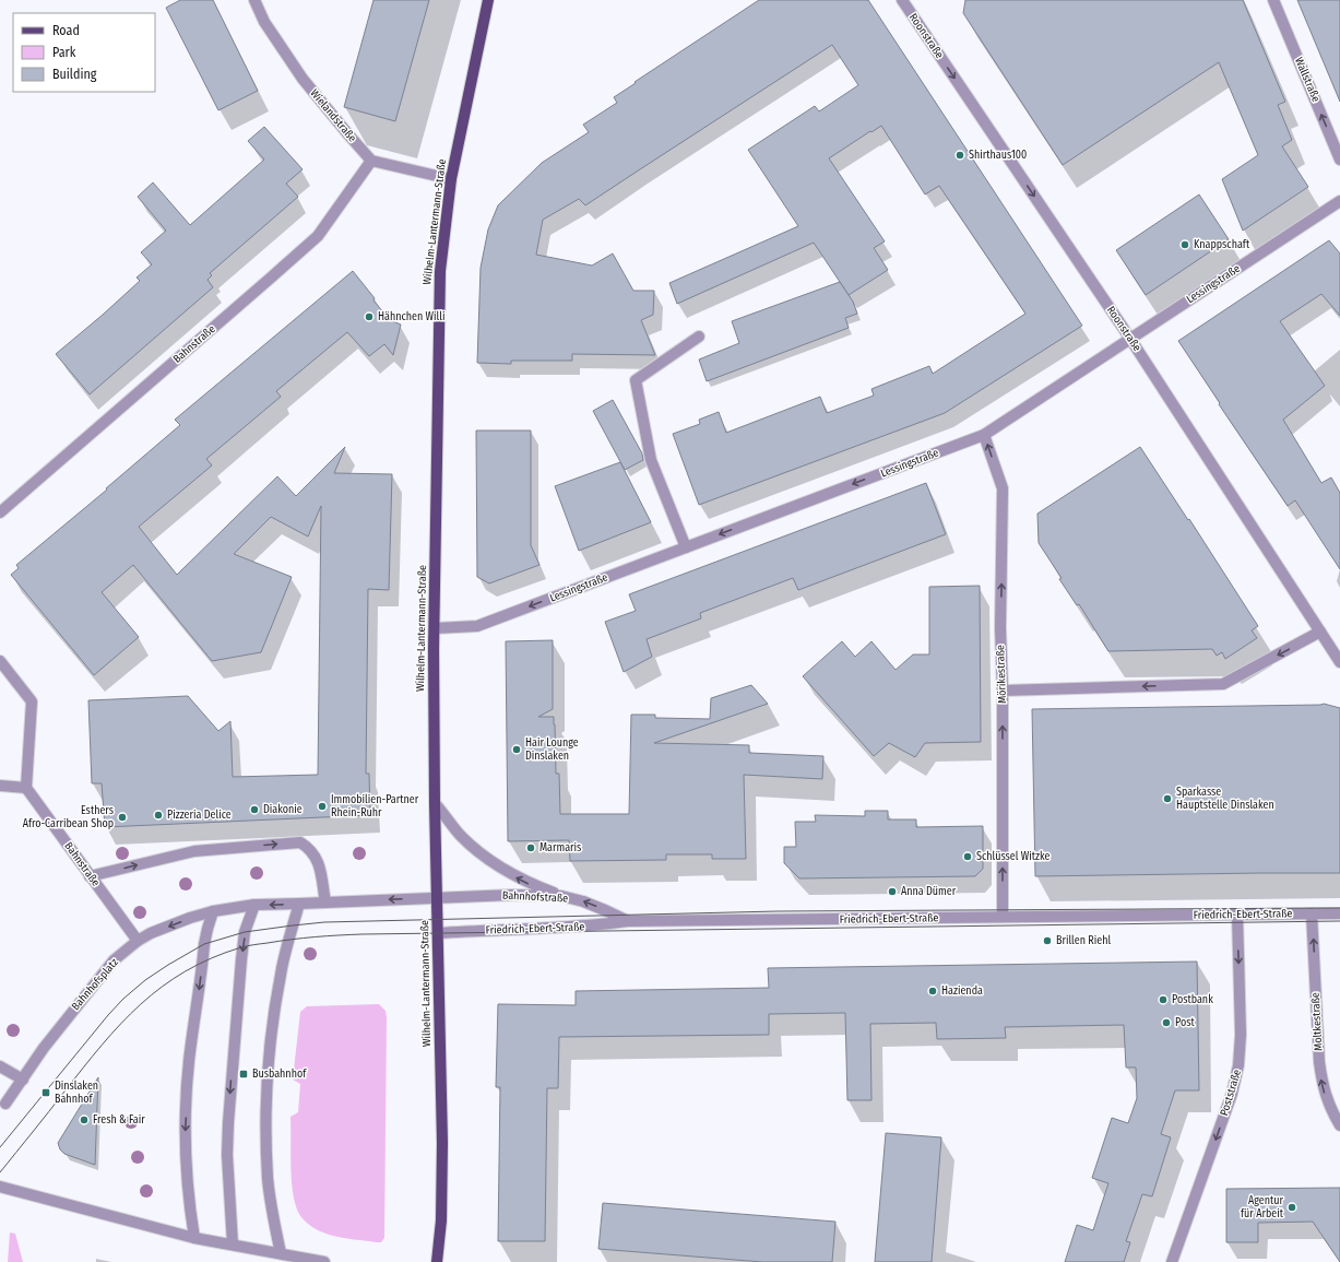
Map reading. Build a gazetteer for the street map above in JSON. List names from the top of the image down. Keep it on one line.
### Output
{"streets":{"main road":["Wilhelm-Lantermann-Straße"],"street":["Roonstraße","Wallstraße","Wielandstraße","Lessingstraße","Bahnstraße","Mörikestraße","Bahnhofstraße","Friedrich-Ebert-Straße","Bahnhofsplatz","Moltkestraße","Poststraße"]},"crossings":[["Roonstraße","Lessingstraße"],["Wielandstraße","Bahnstraße"],["Wilhelm-Lantermann-Straße","Lessingstraße"],["Wilhelm-Lantermann-Straße","Bahnhofstraße"],["Wilhelm-Lantermann-Straße","Friedrich-Ebert-Straße"],["Wilhelm-Lantermann-Straße","Bahnhofsplatz"],["Lessingstraße","Mörikestraße"],["Bahnstraße","Bahnhofsplatz"],["Mörikestraße","Friedrich-Ebert-Straße"],["Bahnhofstraße","Friedrich-Ebert-Straße"],["Bahnhofstraße","Bahnhofsplatz"],["Friedrich-Ebert-Straße","Moltkestraße"],["Friedrich-Ebert-Straße","Poststraße"]],"one_way":["Roonstraße","Wallstraße","Lessingstraße","Mörikestraße","Bahnhofstraße","Bahnhofsplatz","Moltkestraße","Poststraße"],"places":{"other":["Shirthaus100","Knappschaft","Hähnchen Willi","Hair Lounge Dinslaken","Sparkasse Hauptstelle Dinslaken","Immobilien-Partner Rhein-Ruhr","Diakonie","Pizzeria Delice","Esthers Afro-Carribean Shop","Marmaris","Schlüssel Witzke","Anna Dümer","Brillen Riehl","Hazienda","Postbank","Post","Fresh & Fair","Agentur für Arbeit"],"transit":["Busbahnhof","Dinslaken Bahnhof"]},"legend":["Road","Park","Building"]}
